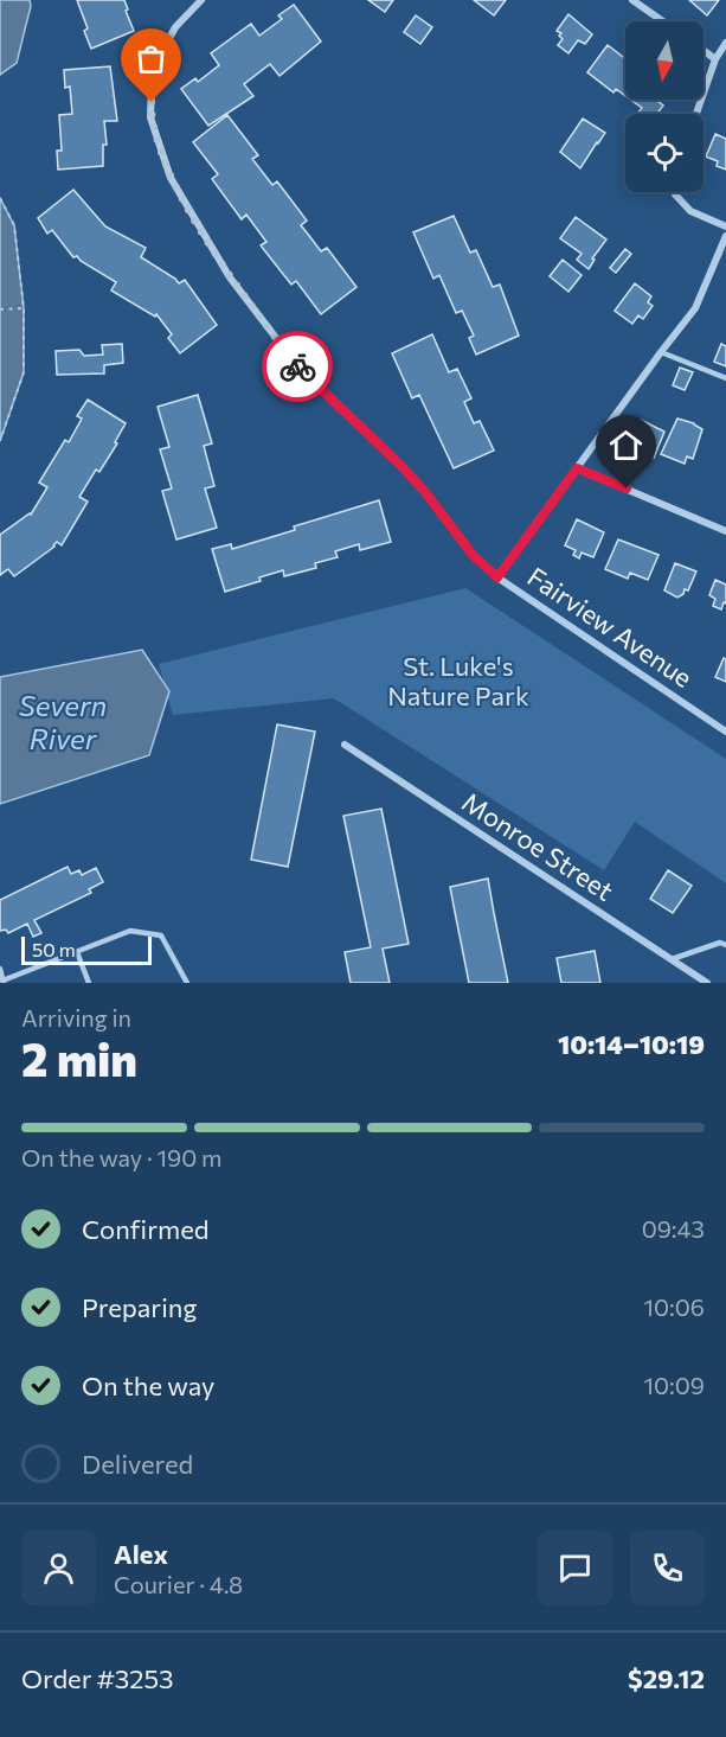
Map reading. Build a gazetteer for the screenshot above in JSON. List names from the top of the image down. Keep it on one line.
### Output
{"streets":{"street":["Fairview Avenue","Monroe Street"]},"water":["Severn River"],"parks":["St. Luke's Nature Park"],"scale_bar":"50 m","north":"bottom","page":{"scale":"50 m","heading":["2 min","Arriving in","10:14–10:19"],"panel":["Alex","Courier · 4.8","Order #3253","$29.12"],"bar":"On the way · 190 m","list":[["Confirmed","09:43"],["Preparing","10:06"],["On the way","10:09"],"Delivered"]}}
